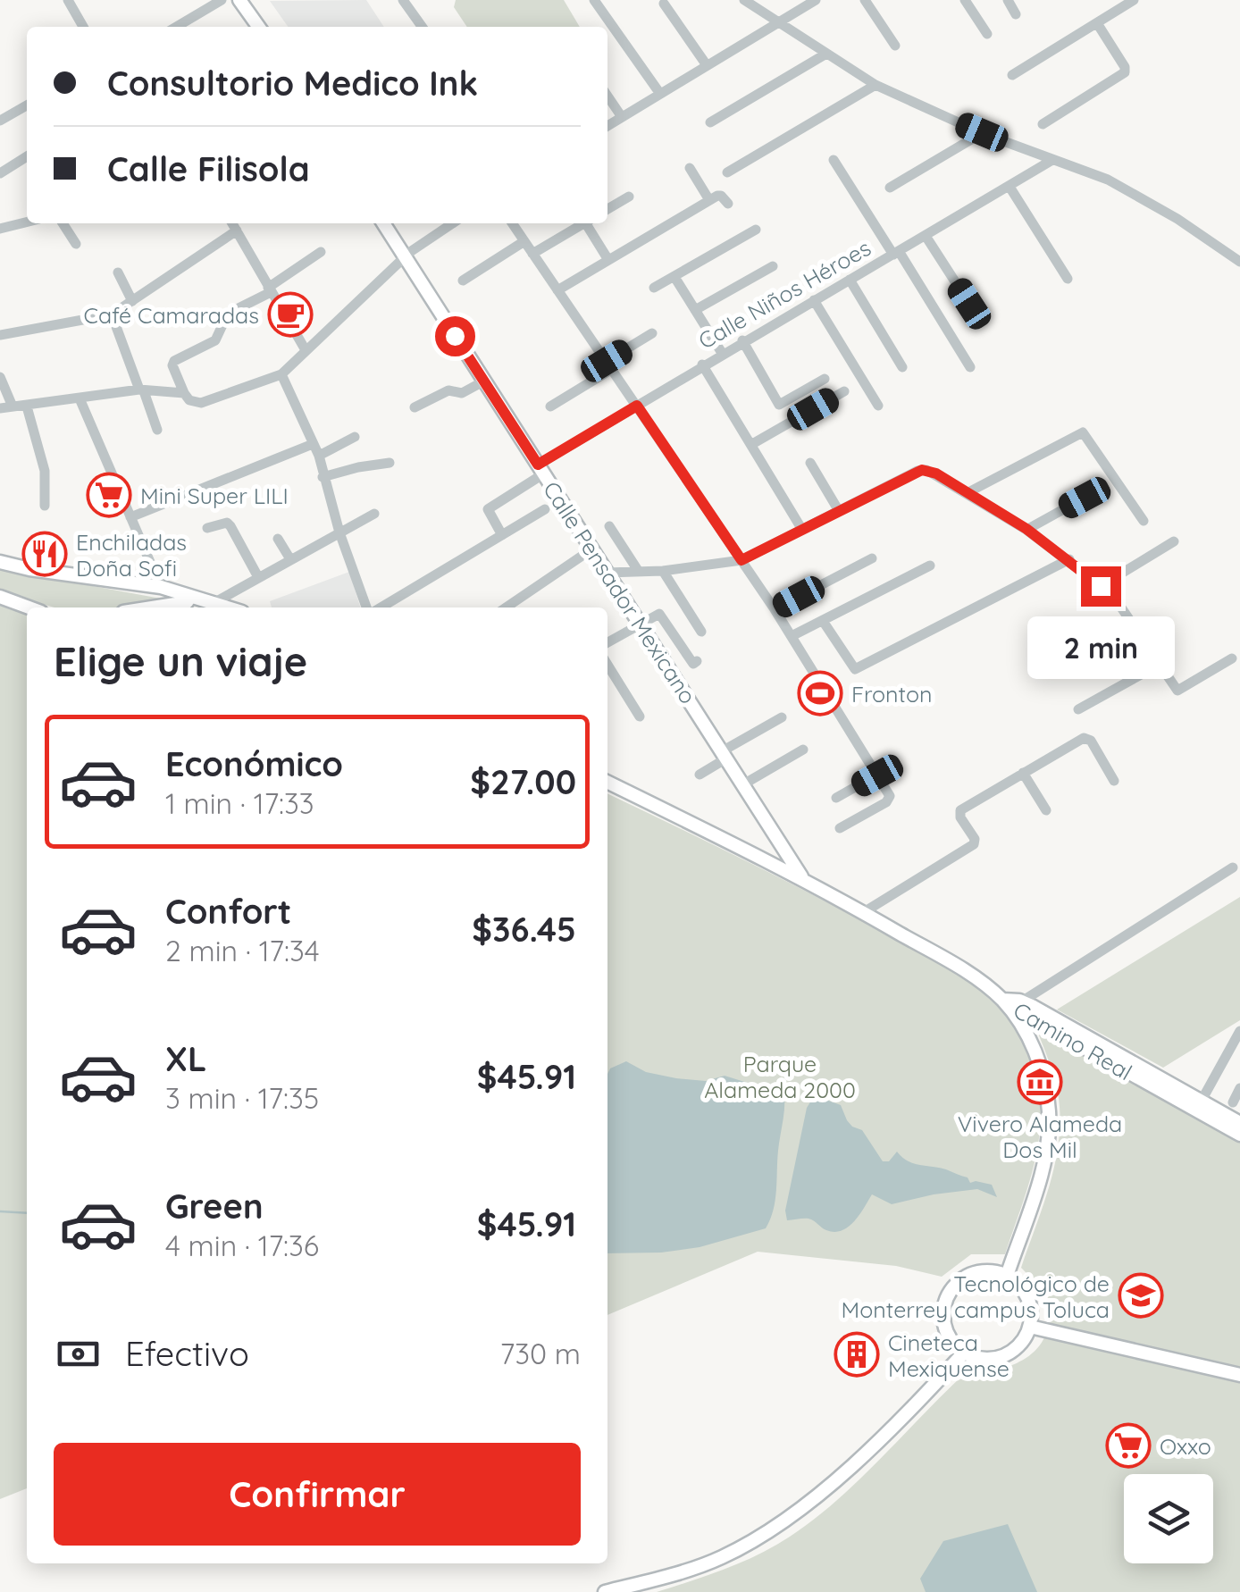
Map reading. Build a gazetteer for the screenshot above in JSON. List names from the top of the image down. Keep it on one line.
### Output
{"streets":{"main road":["Calle Pensador Mexicano","Camino Real"],"street":["Calle Niños Héroes"]},"crossings":[["Calle Niños Héroes","Calle Pensador Mexicano"]],"parks":["Parque Alameda 2000"],"places":{"cafe":["Café Camaradas"],"supermarket":["Mini Super LILI","Oxxo"],"restaurant":["Enchiladas Doña Sofi"],"sports":["Fronton"],"museum":["Vivero Alameda Dos Mil"],"school or university":["Tecnológico de Monterrey campus Toluca"],"building":["Cineteca Mexiquense"]},"page":{"banner":["Consultorio Medico Ink","Calle Filisola"],"heading":"Elige un viaje","bubble":"2 min","list":[{"name":"Económico","note":"1 min · 17:33","value":"$27.00"},{"name":"Confort","note":"2 min · 17:34","value":"$36.45"},{"name":"XL","note":"3 min · 17:35","value":"$45.91"},{"name":"Green","note":"4 min · 17:36","value":"$45.91"}],"pay":["Efectivo","730 m"],"buttons":"Confirmar"}}
